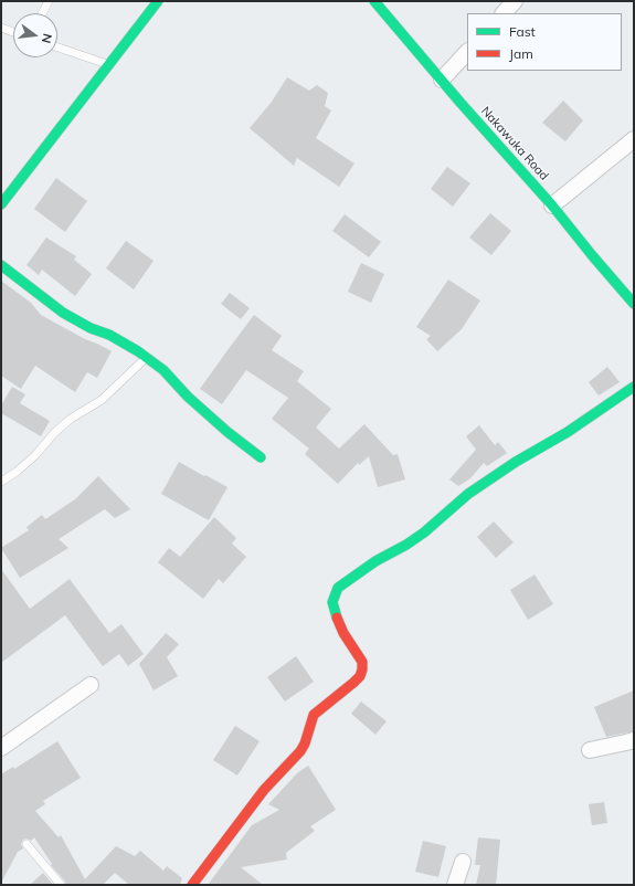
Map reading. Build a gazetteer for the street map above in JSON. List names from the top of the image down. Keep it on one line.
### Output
{"streets":{"street":["Nakawuka Road"]},"legend":["Fast","Jam"],"north":"right"}
